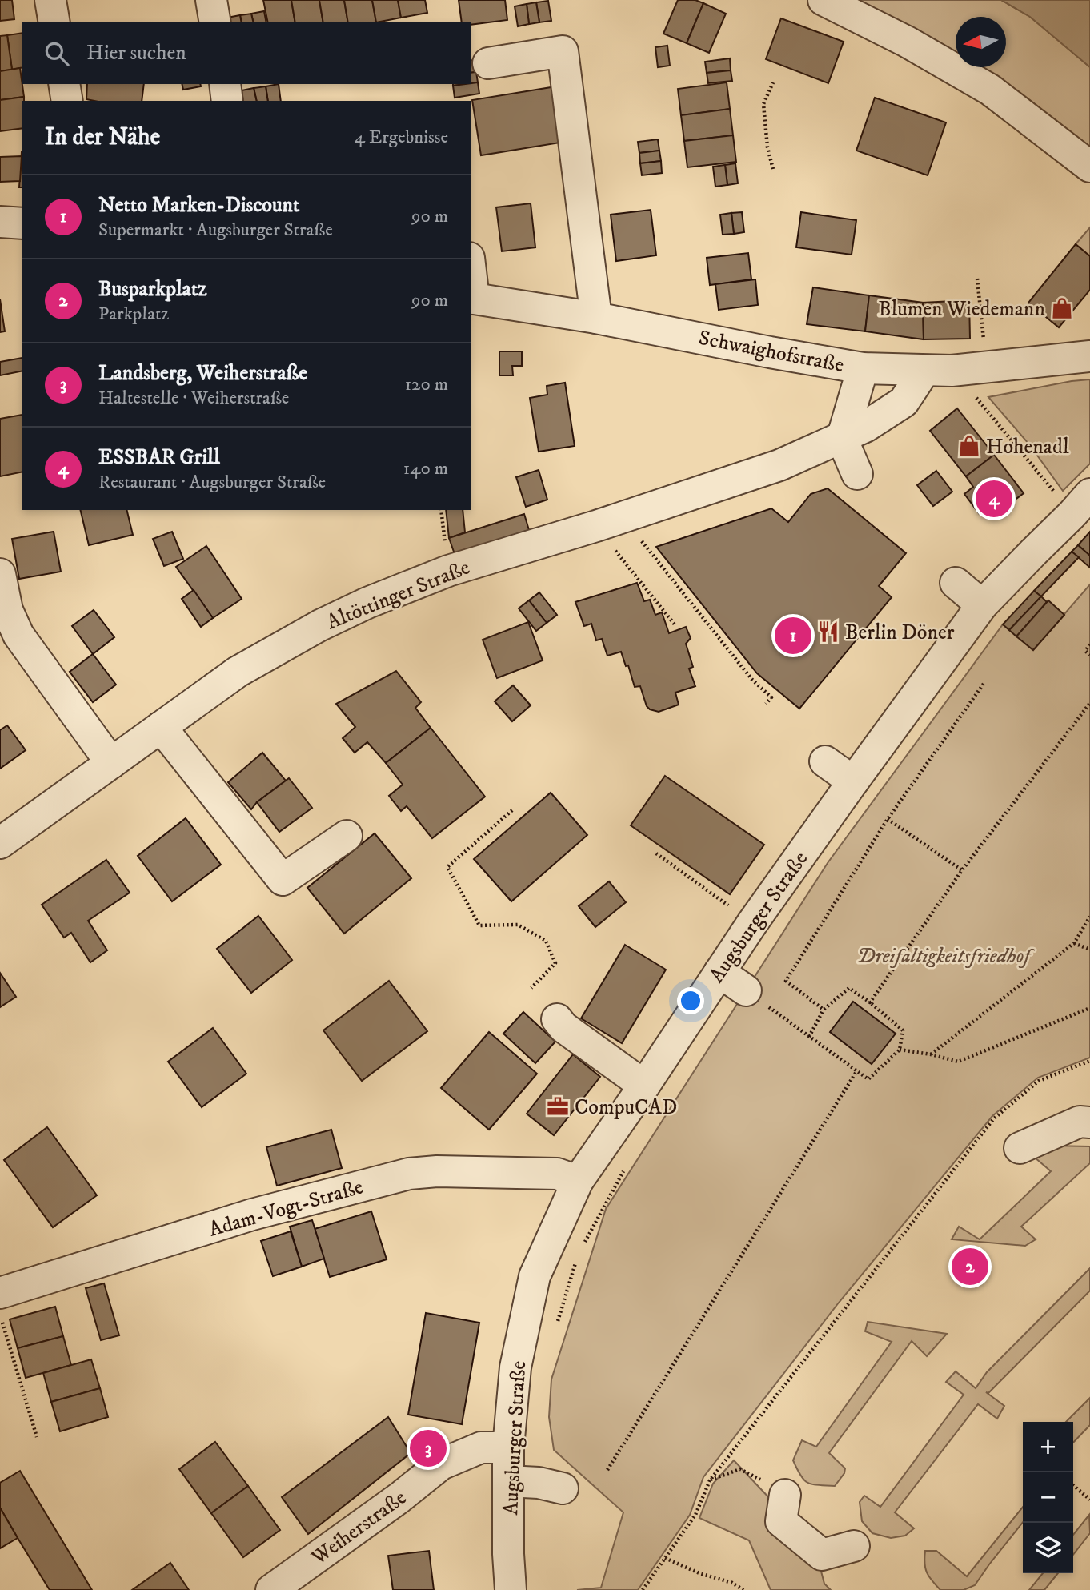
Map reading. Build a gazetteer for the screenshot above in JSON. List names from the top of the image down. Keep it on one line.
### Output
{"streets":{"street":["Schwaighofstraße","Altöttinger Straße","Augsburger Straße","Adam-Vogt-Straße","Weiherstraße"]},"crossings":[["Schwaighofstraße","Altöttinger Straße"],["Augsburger Straße","Adam-Vogt-Straße"],["Augsburger Straße","Weiherstraße"]],"parks":["Dreifaltigkeitsfriedhof"],"places":{"shop":["Blumen Wiedemann","Hohenadl"],"restaurant":["Berlin Döner"],"office":["CompuCAD"]},"north":"left","page":{"search":"Hier suchen","heading":["In der Nähe","4 Ergebnisse"],"list":[{"mark":"1","name":"Netto Marken-Discount","note":"Supermarkt · Augsburger Straße","value":"90 m"},{"mark":"2","name":"Busparkplatz","note":"Parkplatz","value":"90 m"},{"mark":"3","name":"Landsberg, Weiherstraße","note":"Haltestelle · Weiherstraße","value":"120 m"},{"mark":"4","name":"ESSBAR Grill","note":"Restaurant · Augsburger Straße","value":"140 m"}],"pins":["4","1","2","3"],"map_buttons":["+","−"]}}
